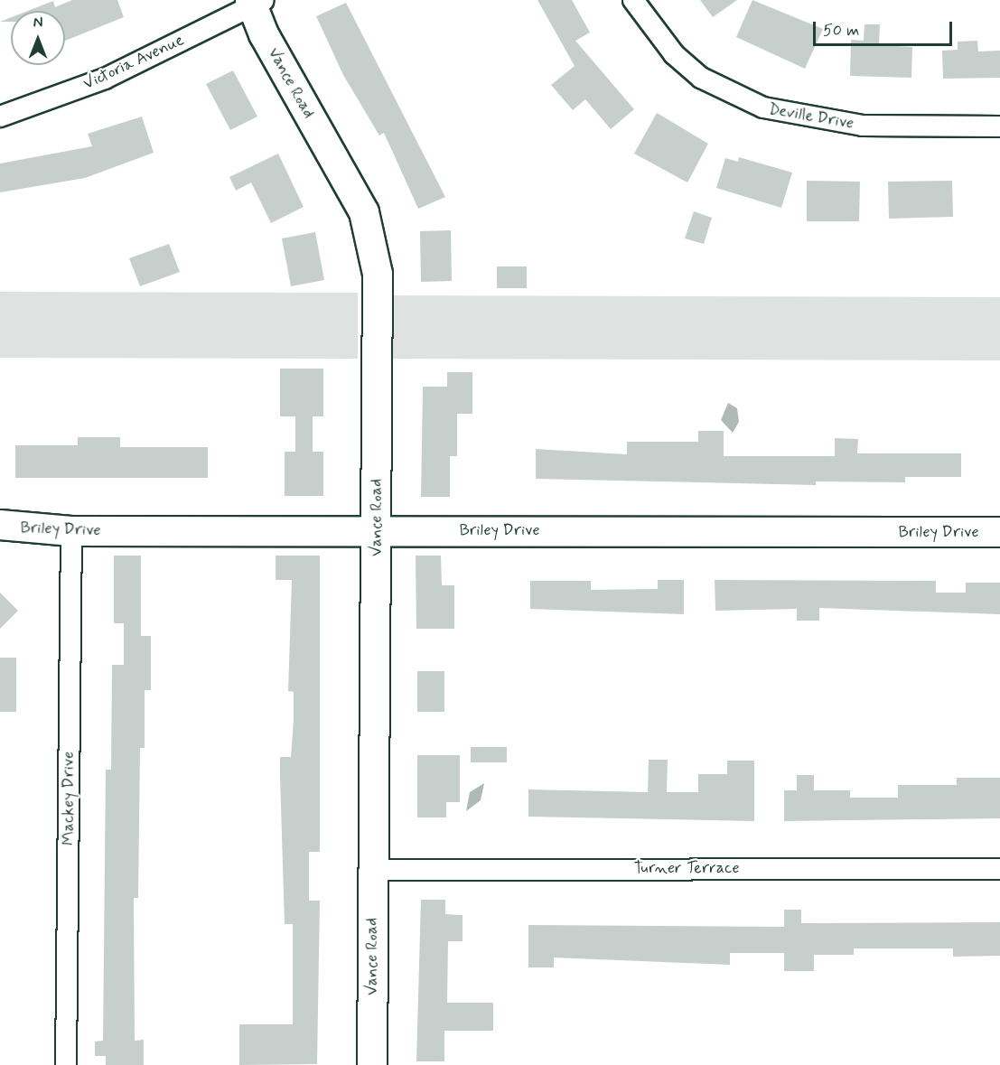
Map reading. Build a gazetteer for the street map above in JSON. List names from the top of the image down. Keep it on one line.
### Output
{"streets":{"street":["Victoria Avenue","Vance Road","Deville Drive","Briley Drive","Mackey Drive","Turner Terrace"]},"crossings":[["Victoria Avenue","Vance Road"],["Vance Road","Briley Drive"],["Vance Road","Turner Terrace"],["Briley Drive","Mackey Drive"]],"scale_bar":"50 m","north":"top"}
